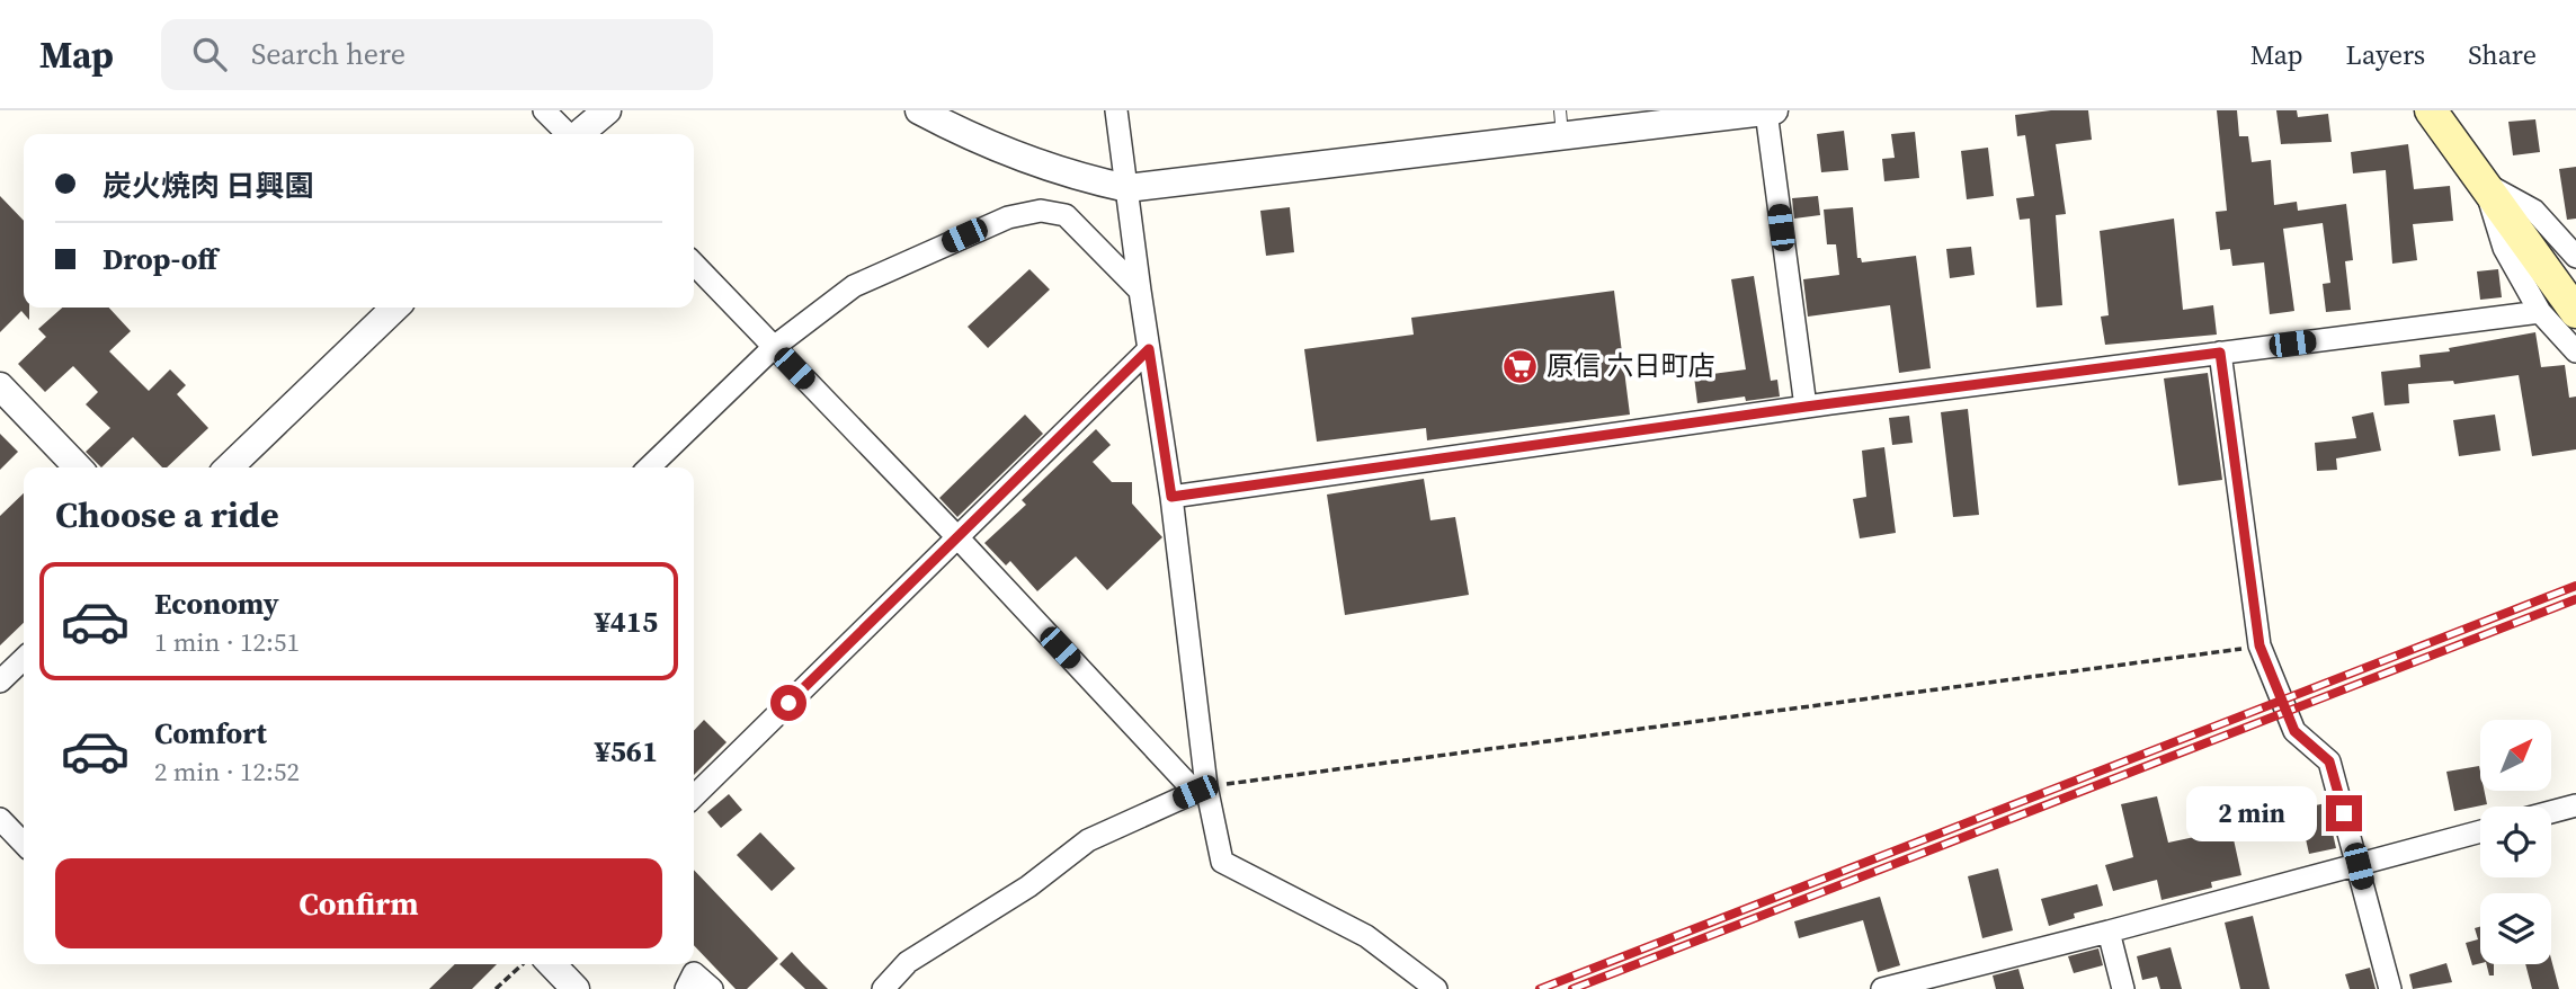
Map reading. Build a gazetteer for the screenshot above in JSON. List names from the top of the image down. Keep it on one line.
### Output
{"places":{"supermarket":["原信 六日町店"]},"north":"top right","page":{"header":"Map","search":"Search here","nav":["Map","Layers","Share"],"banner":["炭火焼肉 日興園","Drop-off"],"heading":"Choose a ride","list":[{"name":"Economy","note":"1 min · 12:51","value":"¥415"},{"name":"Comfort","note":"2 min · 12:52","value":"¥561"}],"bubble":"2 min","buttons":"Confirm"}}
